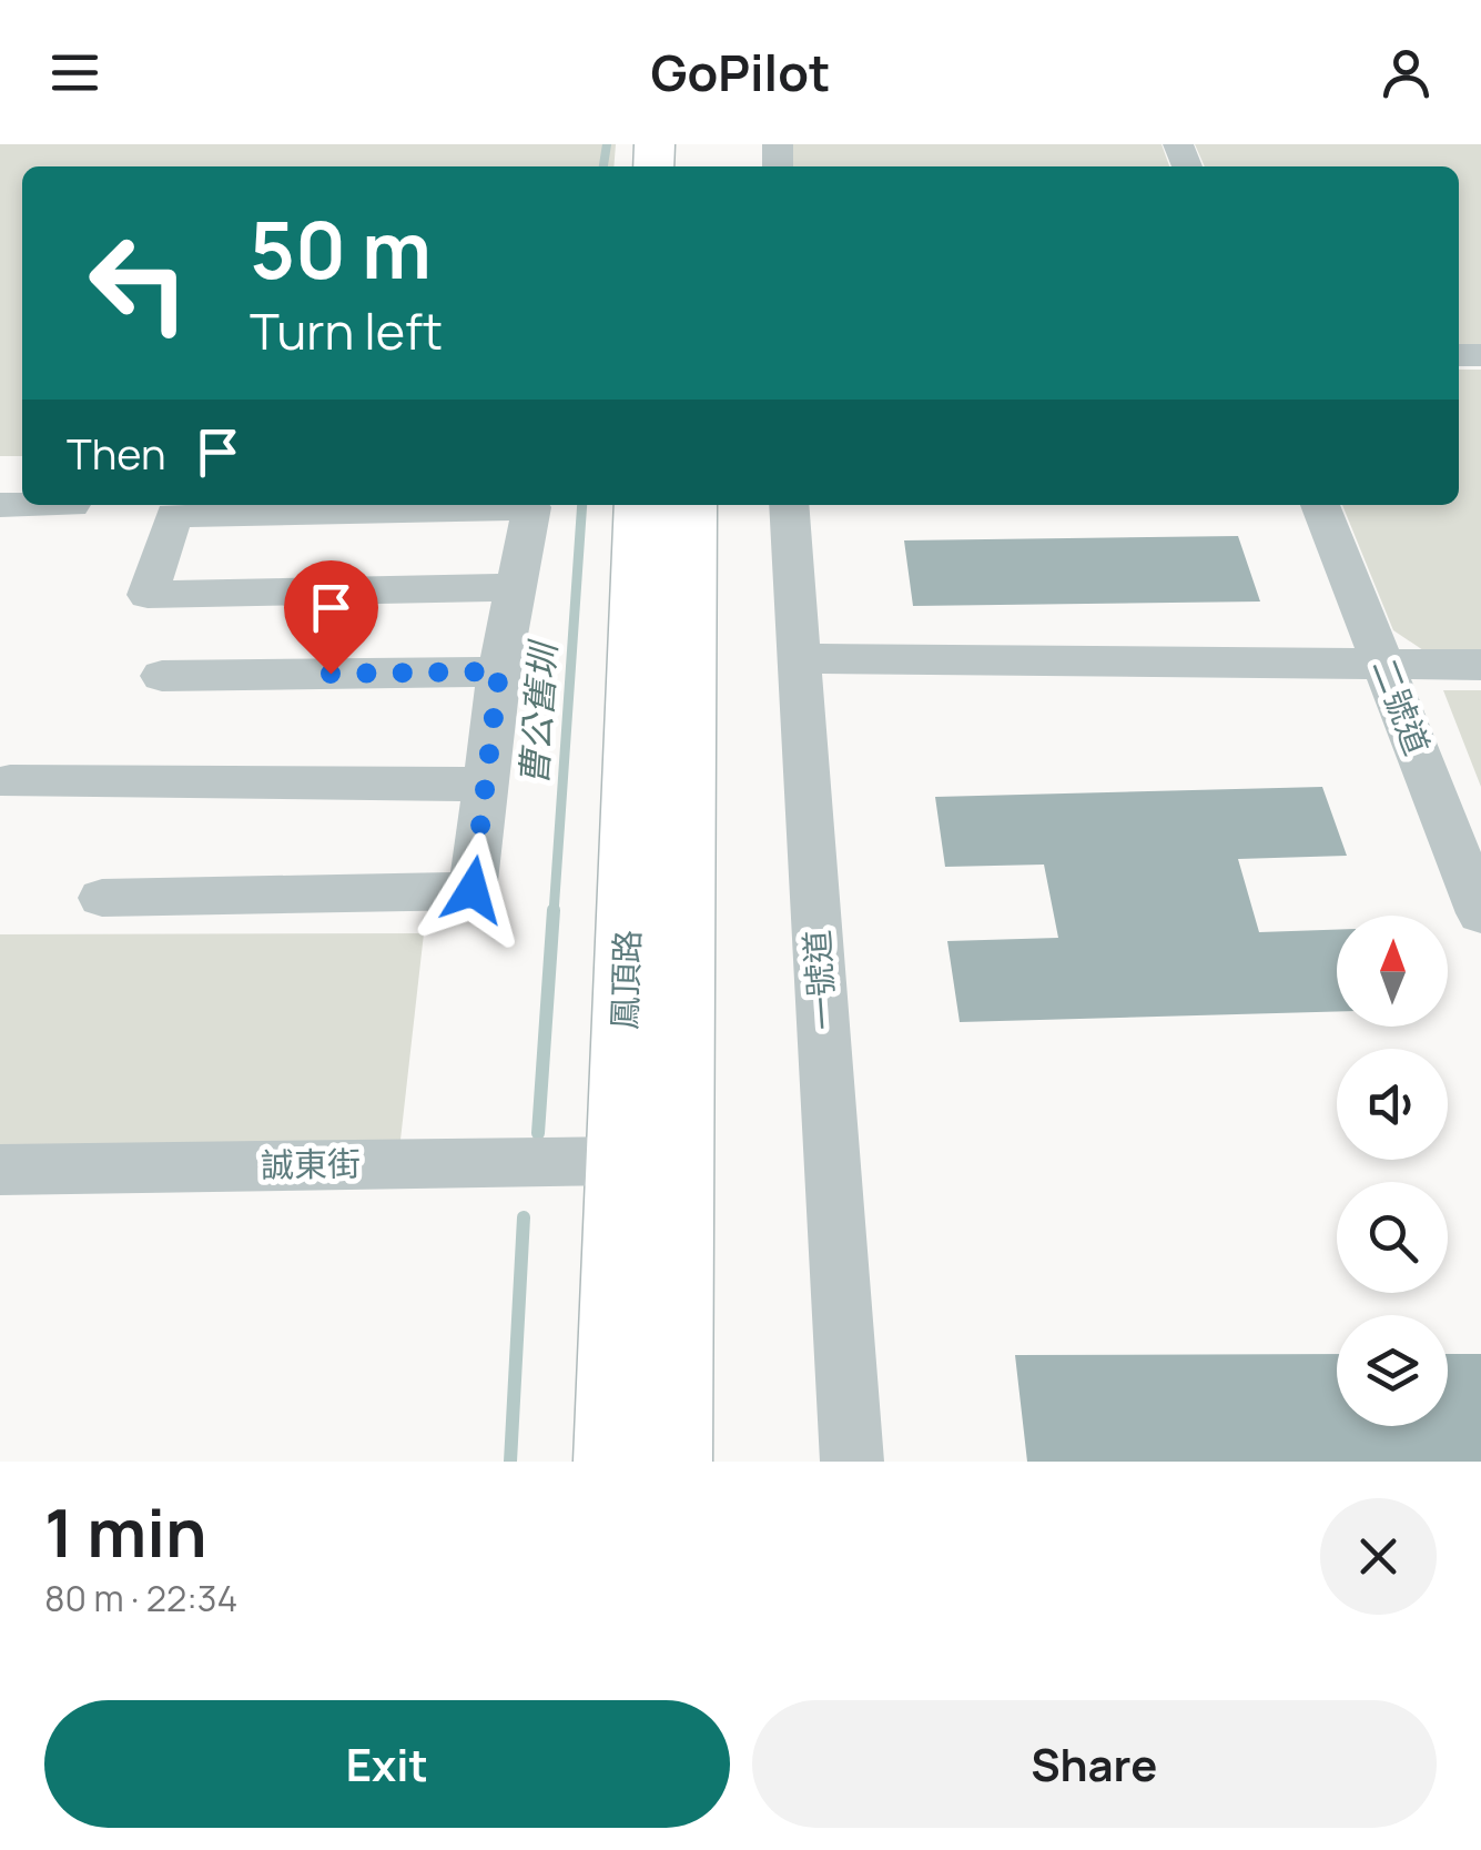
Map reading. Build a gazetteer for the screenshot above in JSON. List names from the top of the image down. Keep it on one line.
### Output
{"streets":{"main road":["鳳頂路"],"street":["二號道","一號道","誠東街"]},"crossings":[["鳳頂路","誠東街"]],"water":["曹公舊圳"],"north":"top","page":{"header":"GoPilot","turn":["50 m","Turn left"],"then":"Then","heading":["1 min","80 m · 22:34"],"buttons":["Exit","Share"]}}
